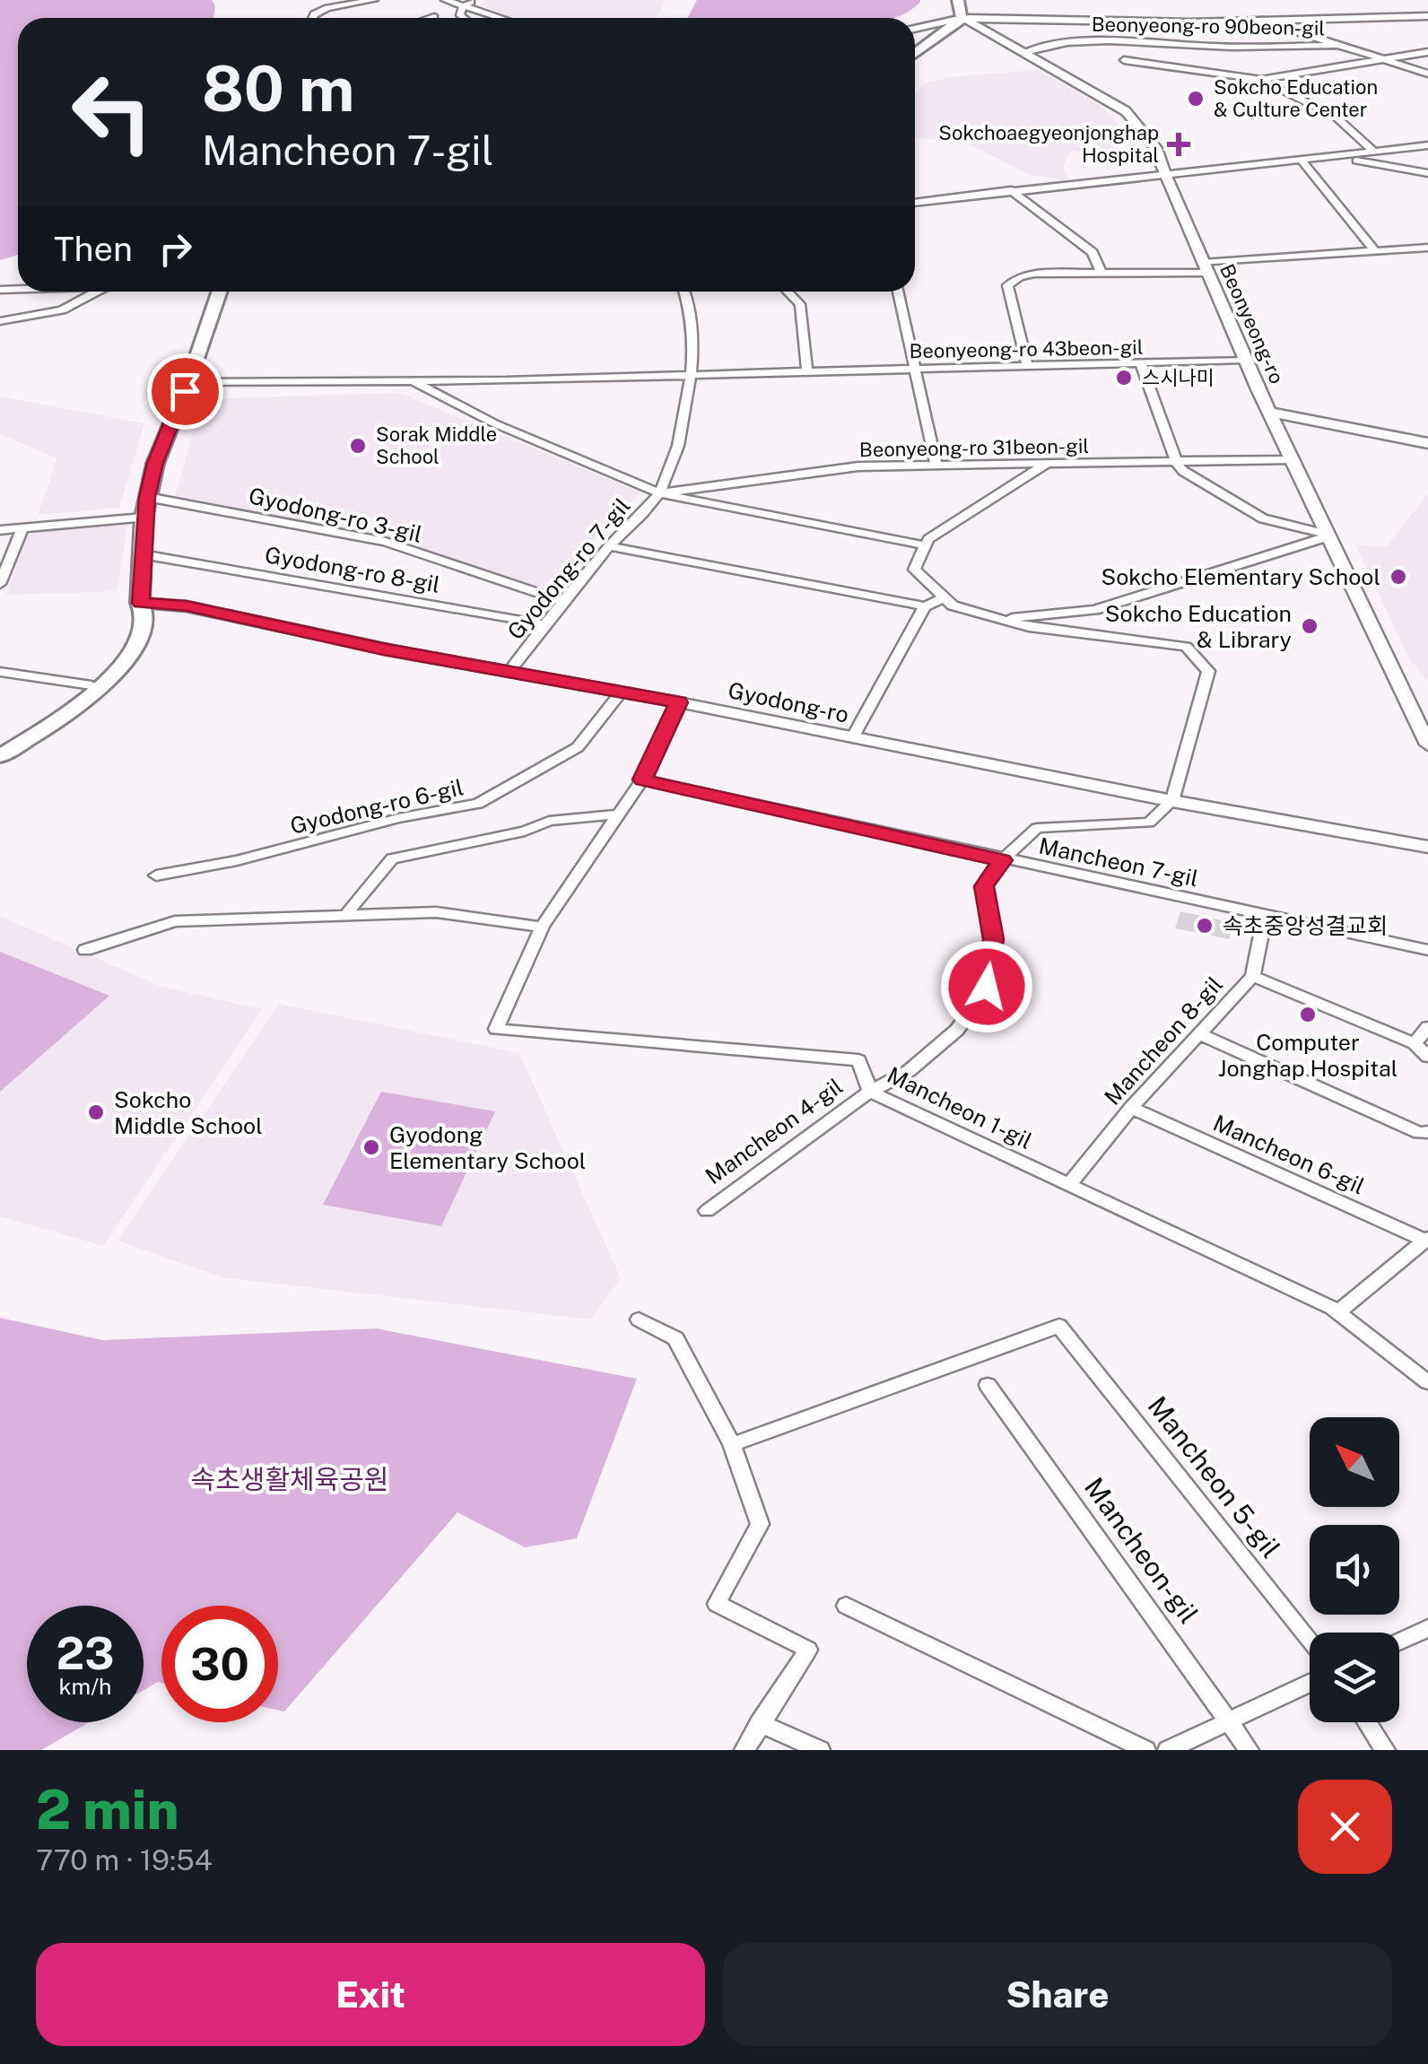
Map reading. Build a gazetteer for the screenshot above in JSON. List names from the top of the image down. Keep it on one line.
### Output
{"streets":{"street":["Beonyeong-ro 90beon-gil","Beonyeong-ro","Beonyeong-ro 43beon-gil","Beonyeong-ro 31beon-gil","Gyodong-ro 3-gil","Gyodong-ro 7-gil","Gyodong-ro 8-gil","Gyodong-ro","Gyodong-ro 6-gil","Mancheon 7-gil","Mancheon 8-gil","Mancheon 1-gil","Mancheon 4-gil","Mancheon 6-gil","Mancheon 5-gil","Mancheon-gil"]},"crossings":[["Beonyeong-ro 90beon-gil","Beonyeong-ro"],["Beonyeong-ro","Beonyeong-ro 43beon-gil"],["Beonyeong-ro","Beonyeong-ro 31beon-gil"],["Beonyeong-ro 43beon-gil","Beonyeong-ro 31beon-gil"],["Beonyeong-ro 43beon-gil","Gyodong-ro 7-gil"],["Beonyeong-ro 31beon-gil","Gyodong-ro 7-gil"],["Gyodong-ro 3-gil","Gyodong-ro 7-gil"],["Gyodong-ro 7-gil","Gyodong-ro 8-gil"],["Gyodong-ro 7-gil","Gyodong-ro"],["Gyodong-ro","Gyodong-ro 6-gil"],["Gyodong-ro","Mancheon 1-gil"],["Gyodong-ro","Mancheon 4-gil"],["Mancheon 7-gil","Mancheon 8-gil"],["Mancheon 7-gil","Mancheon 1-gil"],["Mancheon 7-gil","Mancheon 4-gil"],["Mancheon 8-gil","Mancheon 1-gil"],["Mancheon 8-gil","Mancheon 6-gil"],["Mancheon 1-gil","Mancheon 4-gil"]],"parks":["속초생활체육공원"],"places":{"other":["Sokcho Education & Culture Center","스시나미","Sorak Middle School","Sokcho Elementary School","Sokcho Education & Library","속초중앙성결교회","Computer Jonghap Hospital","Sokcho Middle School","Gyodong Elementary School"],"health":["Sokchoaegyeonjonghap Hospital"]},"north":"top left","page":{"turn":["80 m","Mancheon 7-gil"],"then":"Then","speed":"23 km/h","limit":"30","heading":["2 min","770 m · 19:54"],"buttons":["Exit","Share"]}}
